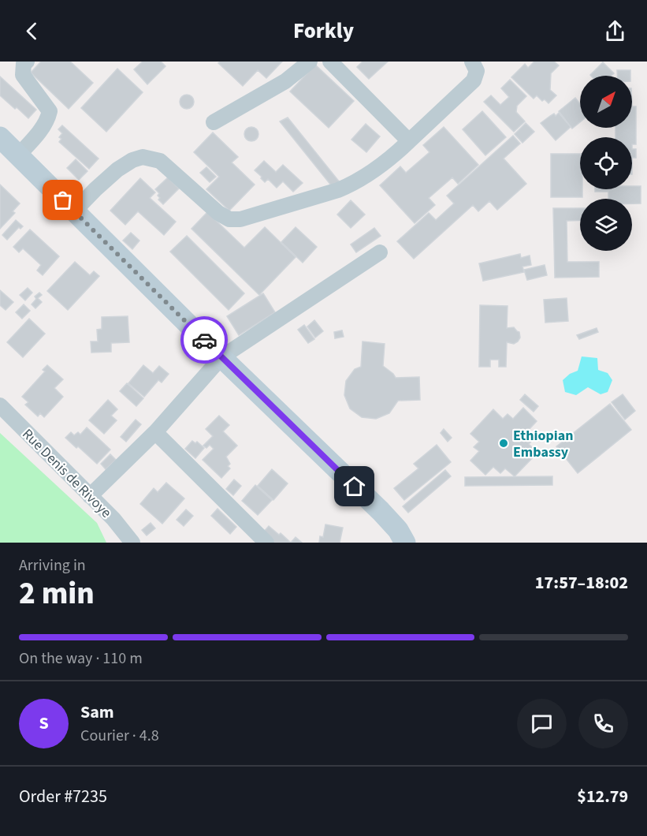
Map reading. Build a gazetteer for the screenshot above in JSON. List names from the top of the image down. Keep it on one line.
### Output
{"streets":{"street":["Rue Denis de Rivoye"]},"places":["Ethiopian Embassy"],"north":"top right","page":{"header":"Forkly","heading":["2 min","Arriving in","17:57–18:02"],"panel":["Sam","Courier · 4.8","Order #7235","$12.79"],"bar":"On the way · 110 m","round":"S"}}
